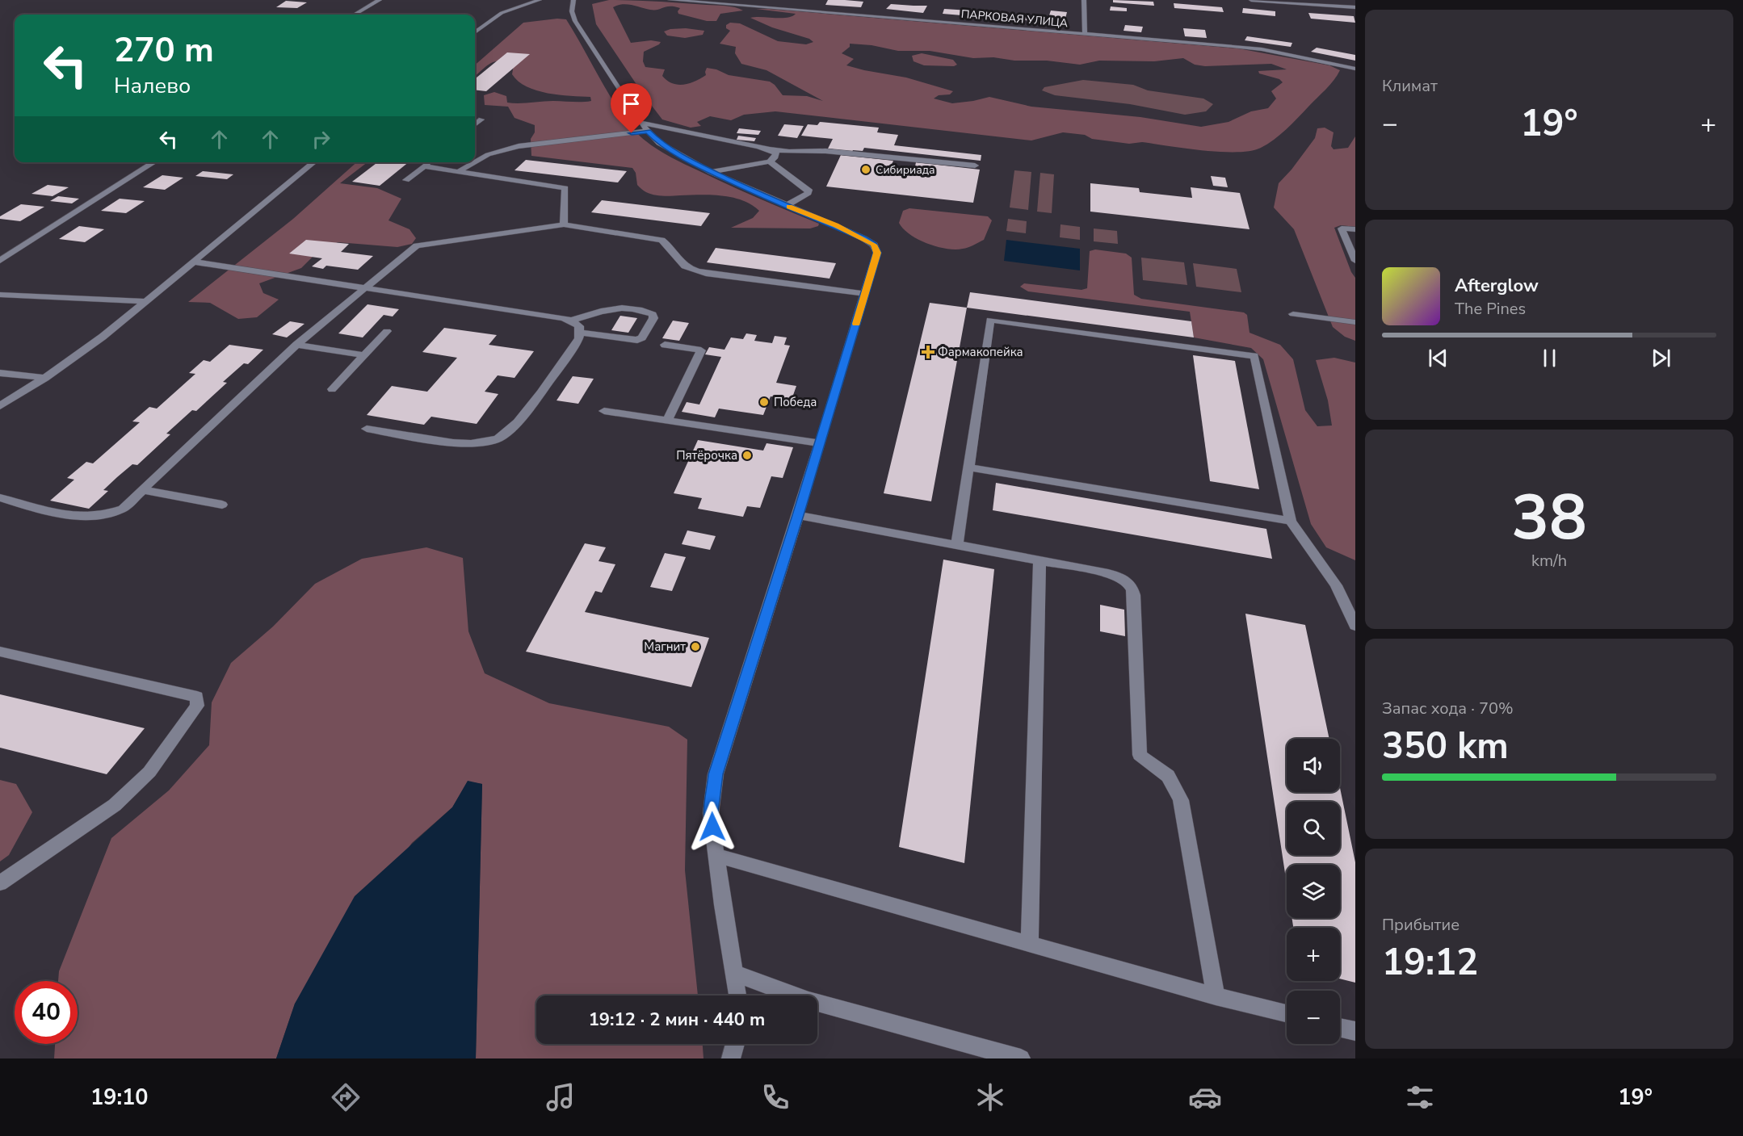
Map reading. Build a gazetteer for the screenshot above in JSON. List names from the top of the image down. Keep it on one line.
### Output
{"streets":{"street":["ПАРКОВАЯ УЛИЦА"]},"places":{"other":["Сибириада","Победа","Пятёрочка","Магнит"],"health":["Фармакопейка"]},"page":{"tile":["Климат",["38","km/h"],["Запас хода · 70%","350 km"],["Прибытие","19:12"]],"turn":["270 m","Налево"],"heat":["−","19°","+"],"song":["Afterglow","The Pines"],"map_buttons":["+","−"],"limit":"40","trip":"19:12 · 2 мин · 440 m","tabs":["19:10","19°"]}}
